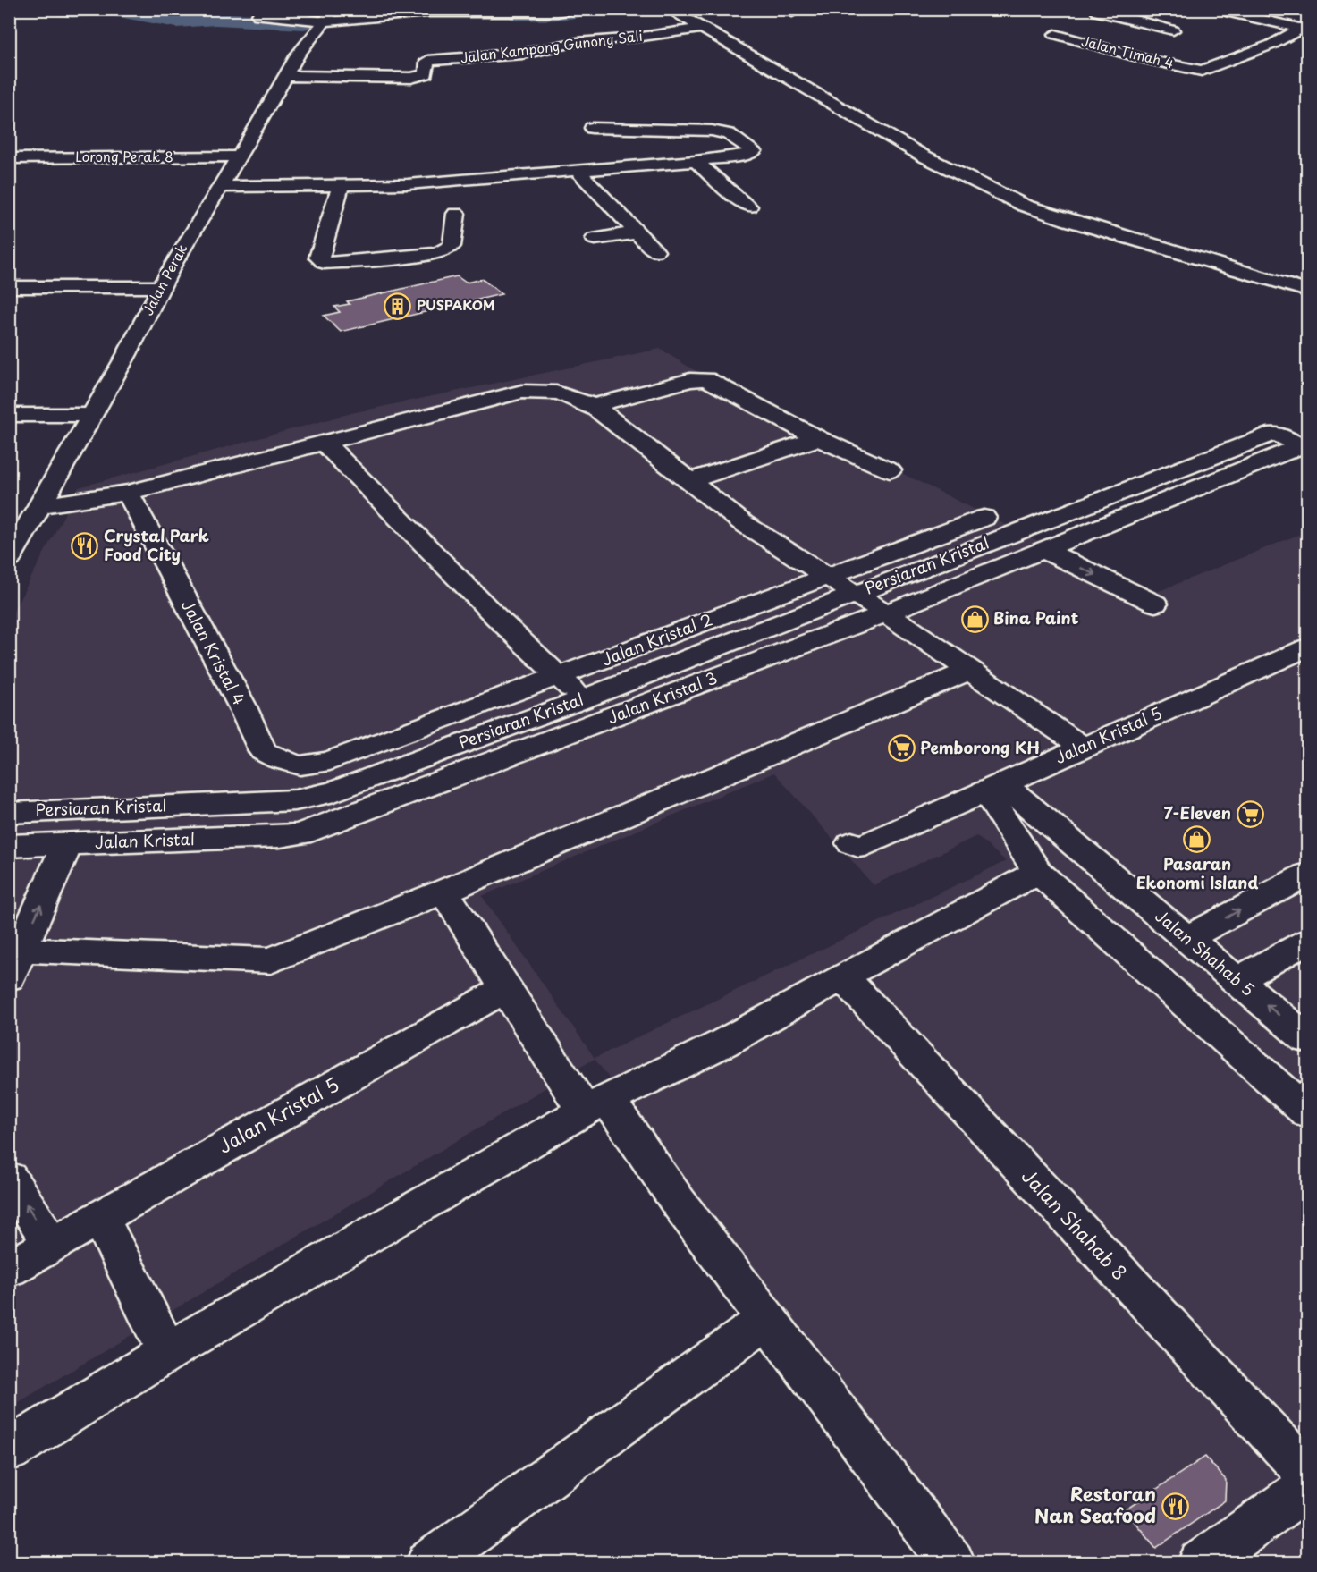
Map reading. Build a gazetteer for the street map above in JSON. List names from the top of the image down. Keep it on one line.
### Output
{"streets":{"street":["Jalan Kampong Gunong Sali","Jalan Timah 4","Lorong Perak 8","Jalan Perak","Persiaran Kristal","Jalan Kristal 2","Jalan Kristal 4","Jalan Kristal 3","Jalan Kristal 5","Jalan Kristal","Jalan Shahab 5","Jalan Shahab 8"]},"crossings":[["Jalan Kampong Gunong Sali","Jalan Perak"],["Lorong Perak 8","Jalan Perak"],["Persiaran Kristal","Jalan Kristal 3"],["Jalan Kristal 2","Jalan Kristal 4"],["Jalan Kristal 3","Jalan Kristal"],["Jalan Kristal 5","Jalan Shahab 5"]],"places":{"building":["PUSPAKOM"],"restaurant":["Crystal Park Food City","Restoran Nan Seafood"],"shop":["Bina Paint","Pasaran Ekonomi Island"],"supermarket":["Pemborong KH","7-Eleven"]}}
